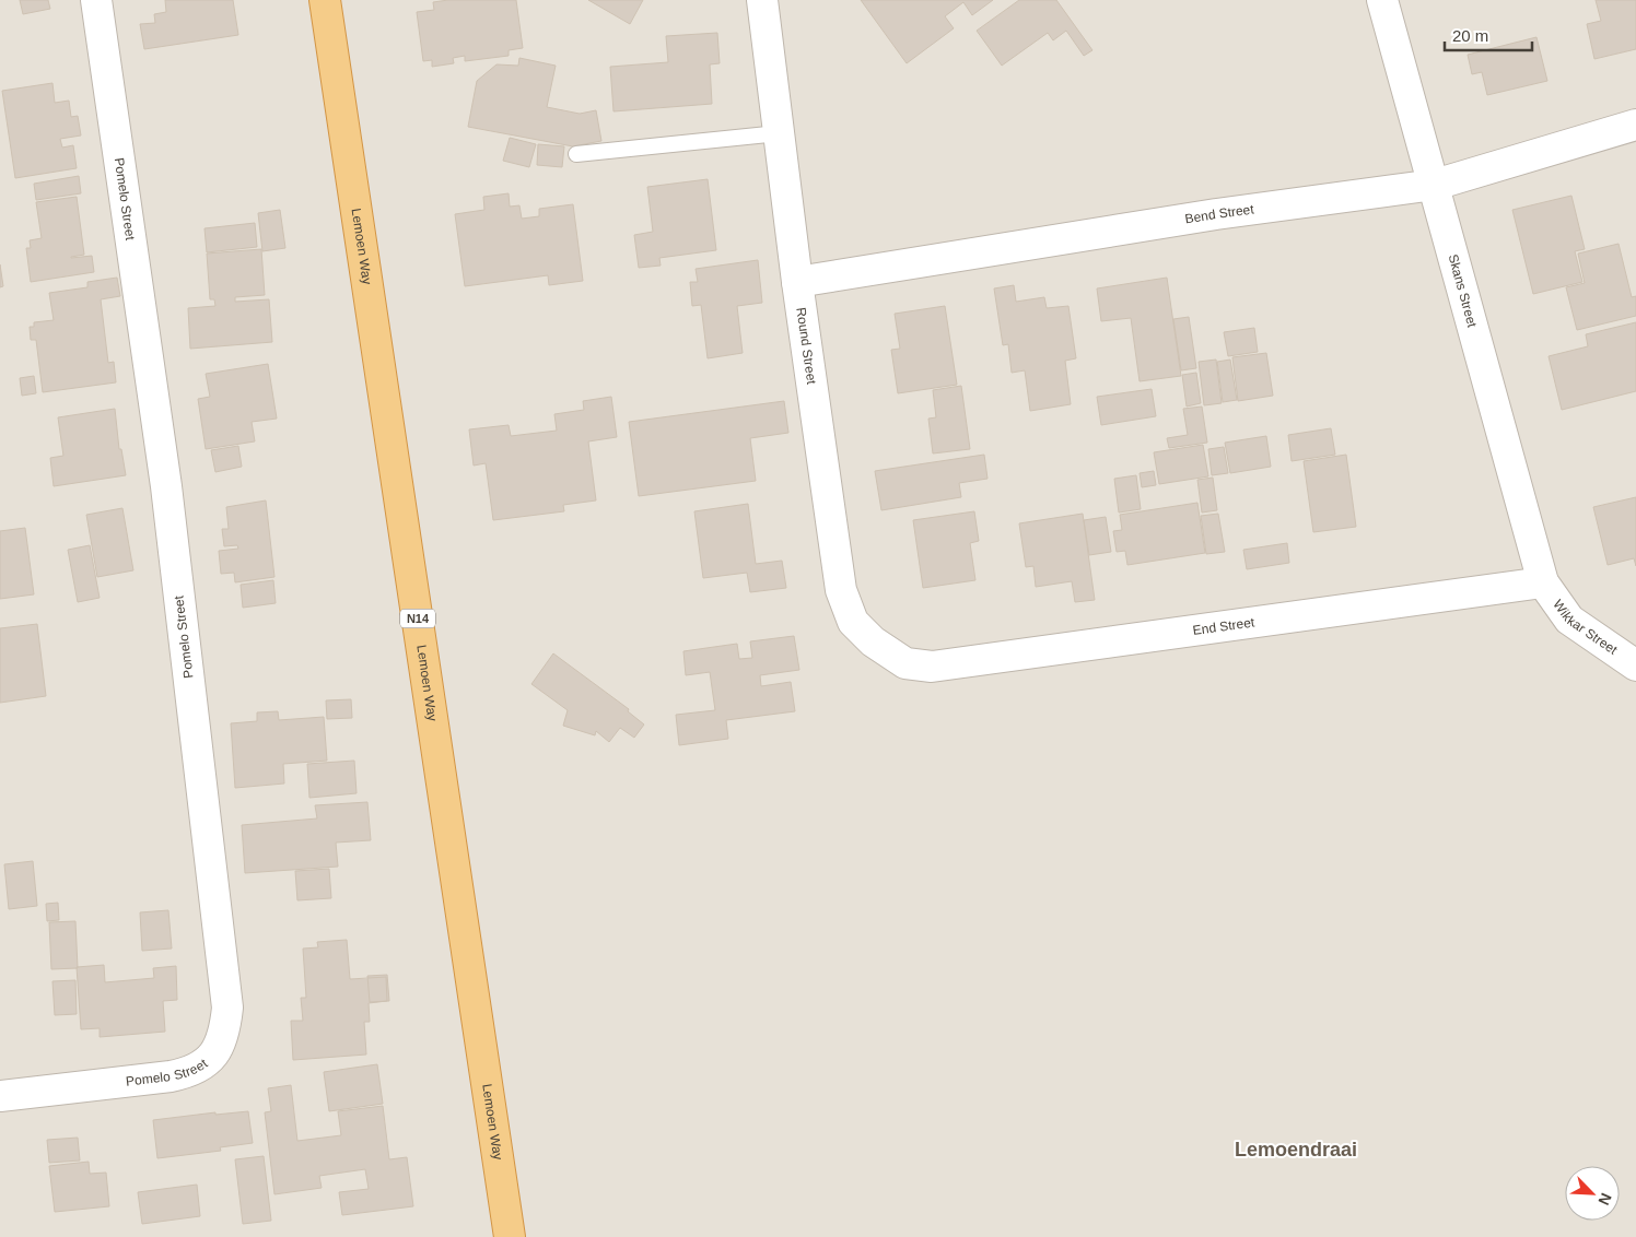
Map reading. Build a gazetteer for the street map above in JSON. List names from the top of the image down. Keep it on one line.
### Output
{"streets":{"highway":["Lemoen Way","N14"],"street":["Pomelo Street","Bend Street","Skans Street","Round Street","End Street","Wikkar Street"]},"crossings":[["Bend Street","Skans Street"],["Bend Street","Round Street"],["Skans Street","End Street"],["Skans Street","Wikkar Street"],["Round Street","End Street"],["End Street","Wikkar Street"]],"districts":["Lemoendraai"],"scale_bar":"20 m","north":"bottom right"}
